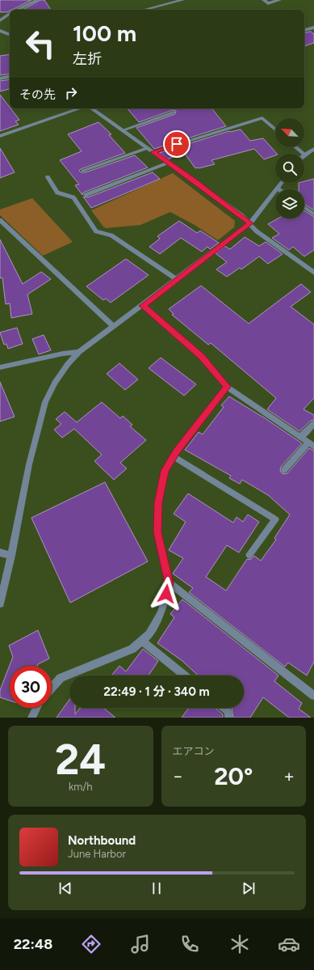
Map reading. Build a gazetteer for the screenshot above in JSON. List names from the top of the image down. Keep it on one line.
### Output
{"north":"top left","page":{"turn":["100 m","左折"],"then":"その先","limit":"30","trip":"22:49 · 1 分 · 340 m","tile":[["24","km/h"],"エアコン"],"heat":["−","20°","+"],"song":["Northbound","June Harbor"],"tabs":"22:48"}}
